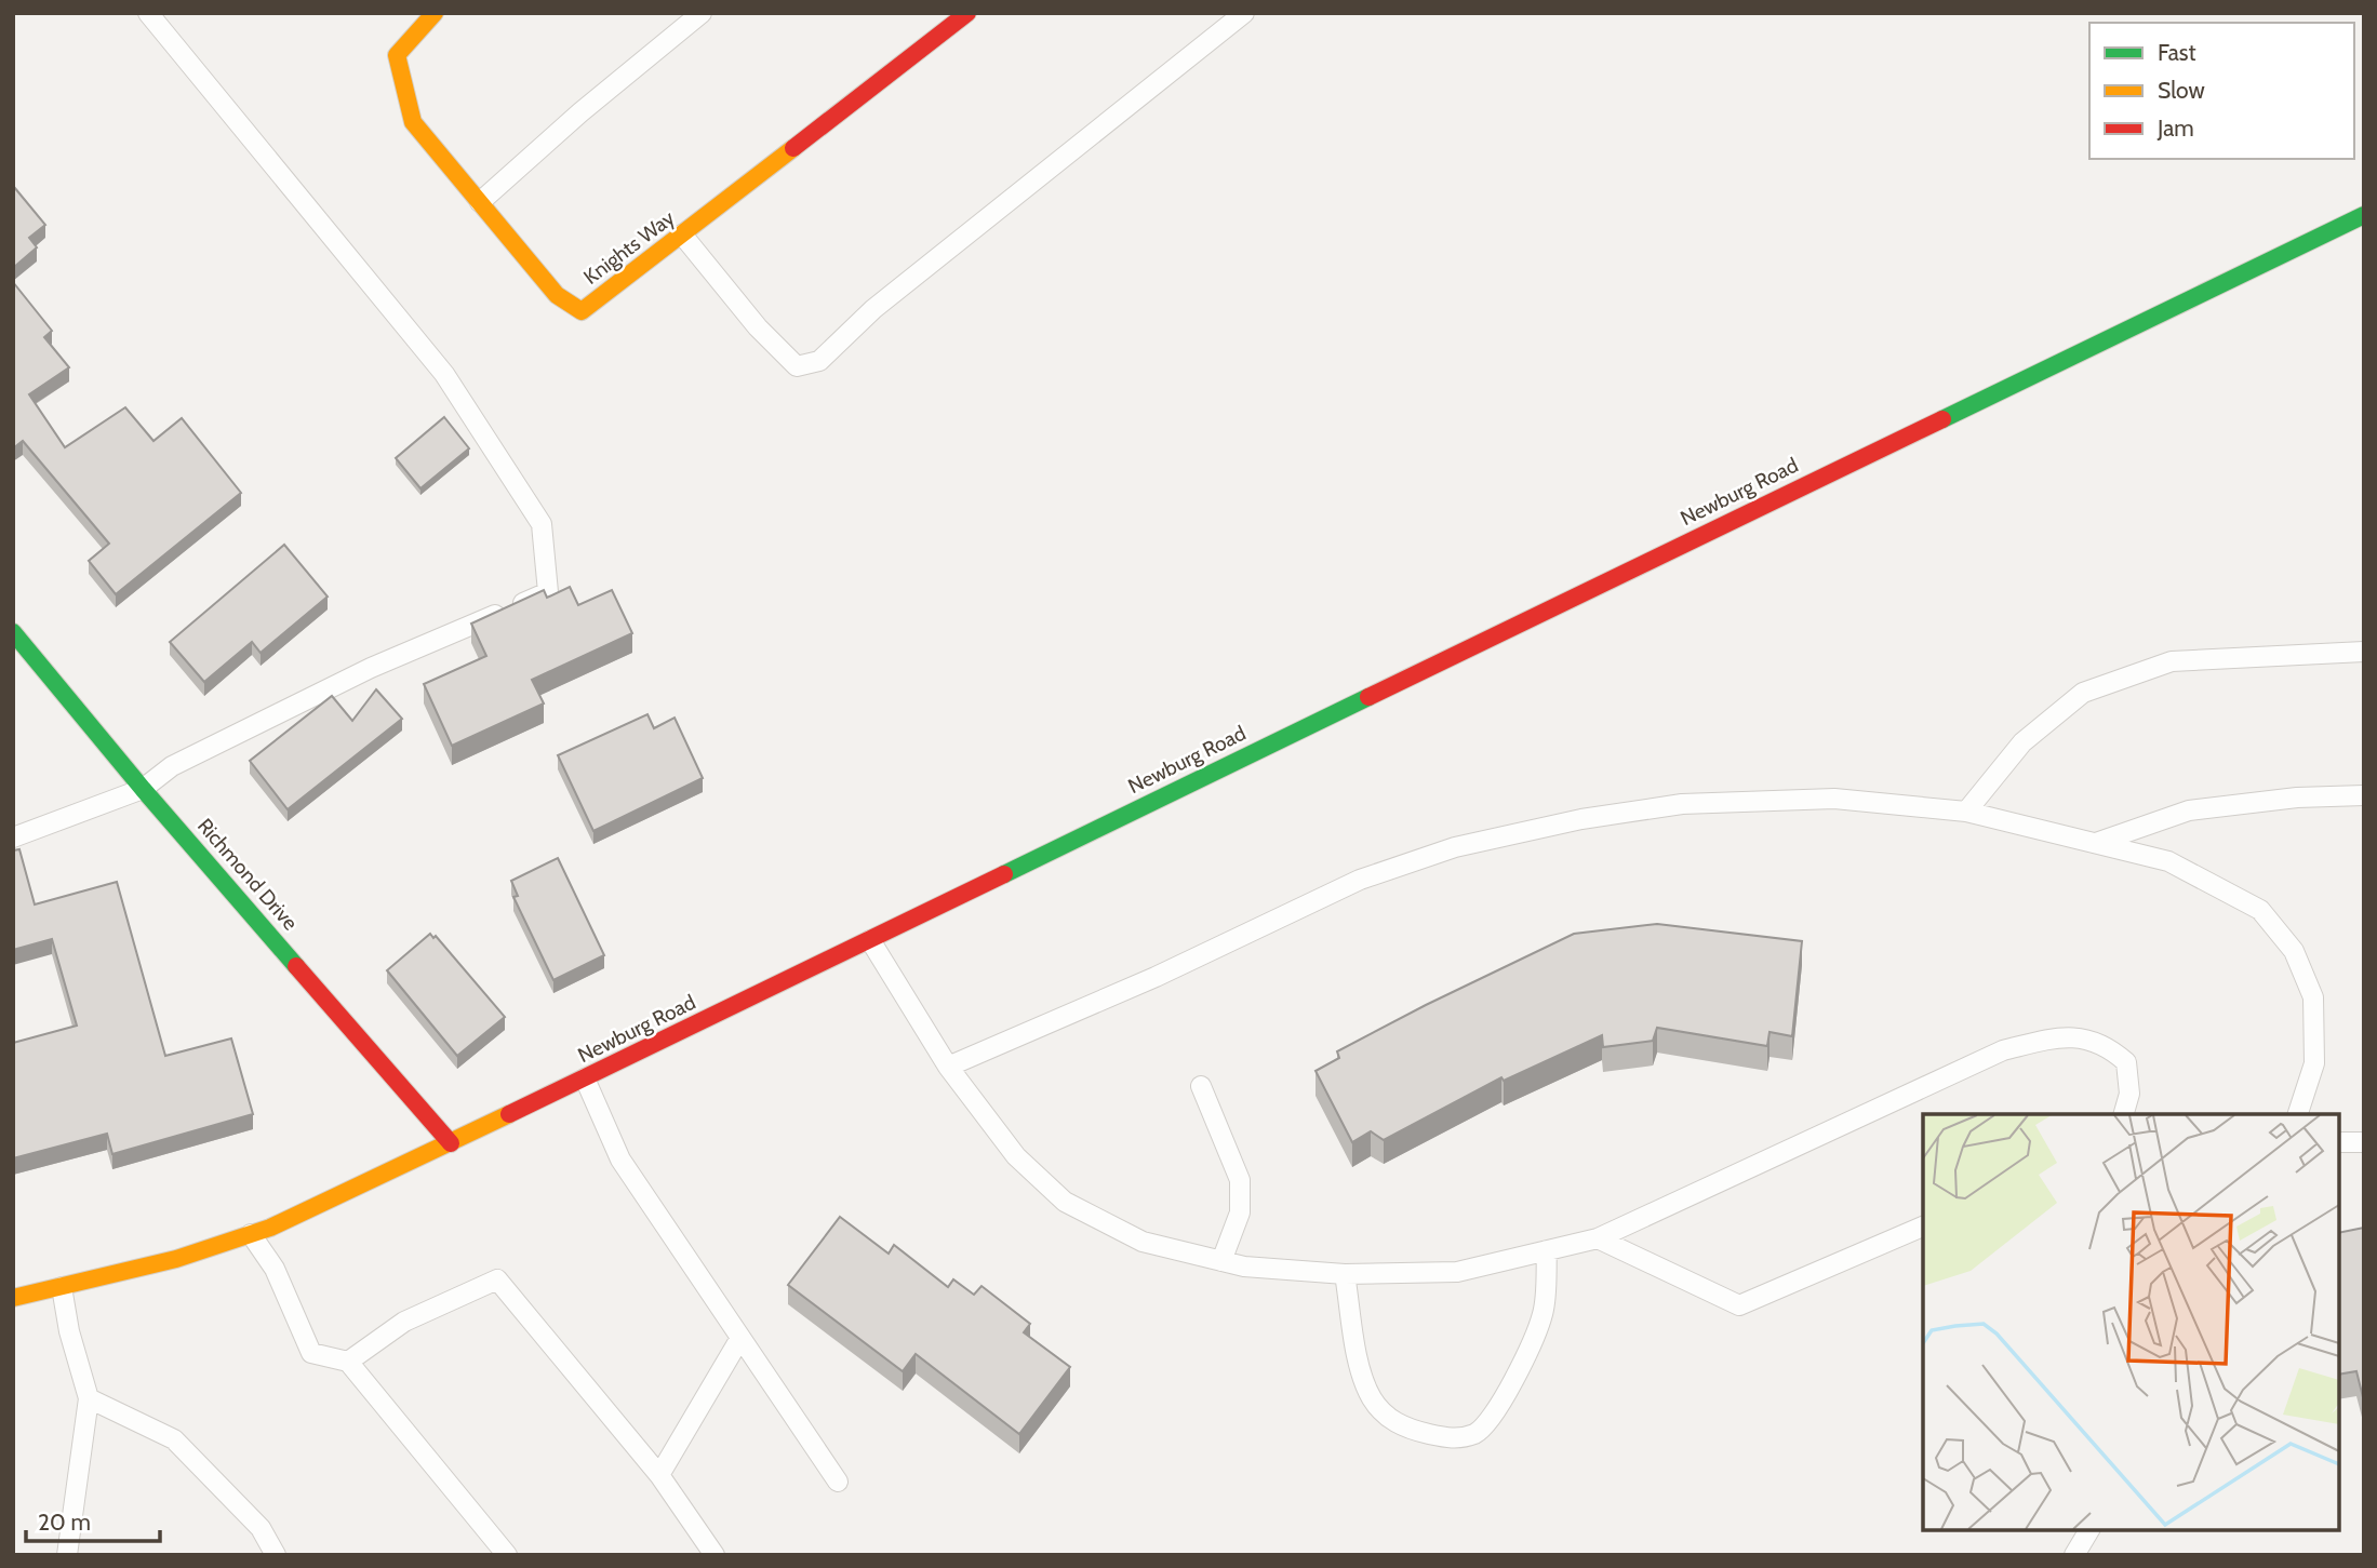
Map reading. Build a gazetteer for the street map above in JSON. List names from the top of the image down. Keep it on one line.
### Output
{"streets":{"main road":["Knights Way","Newburg Road","Richmond Drive"]},"crossings":[["Newburg Road","Richmond Drive"]],"legend":["Fast","Slow","Jam"],"scale_bar":"20 m"}
